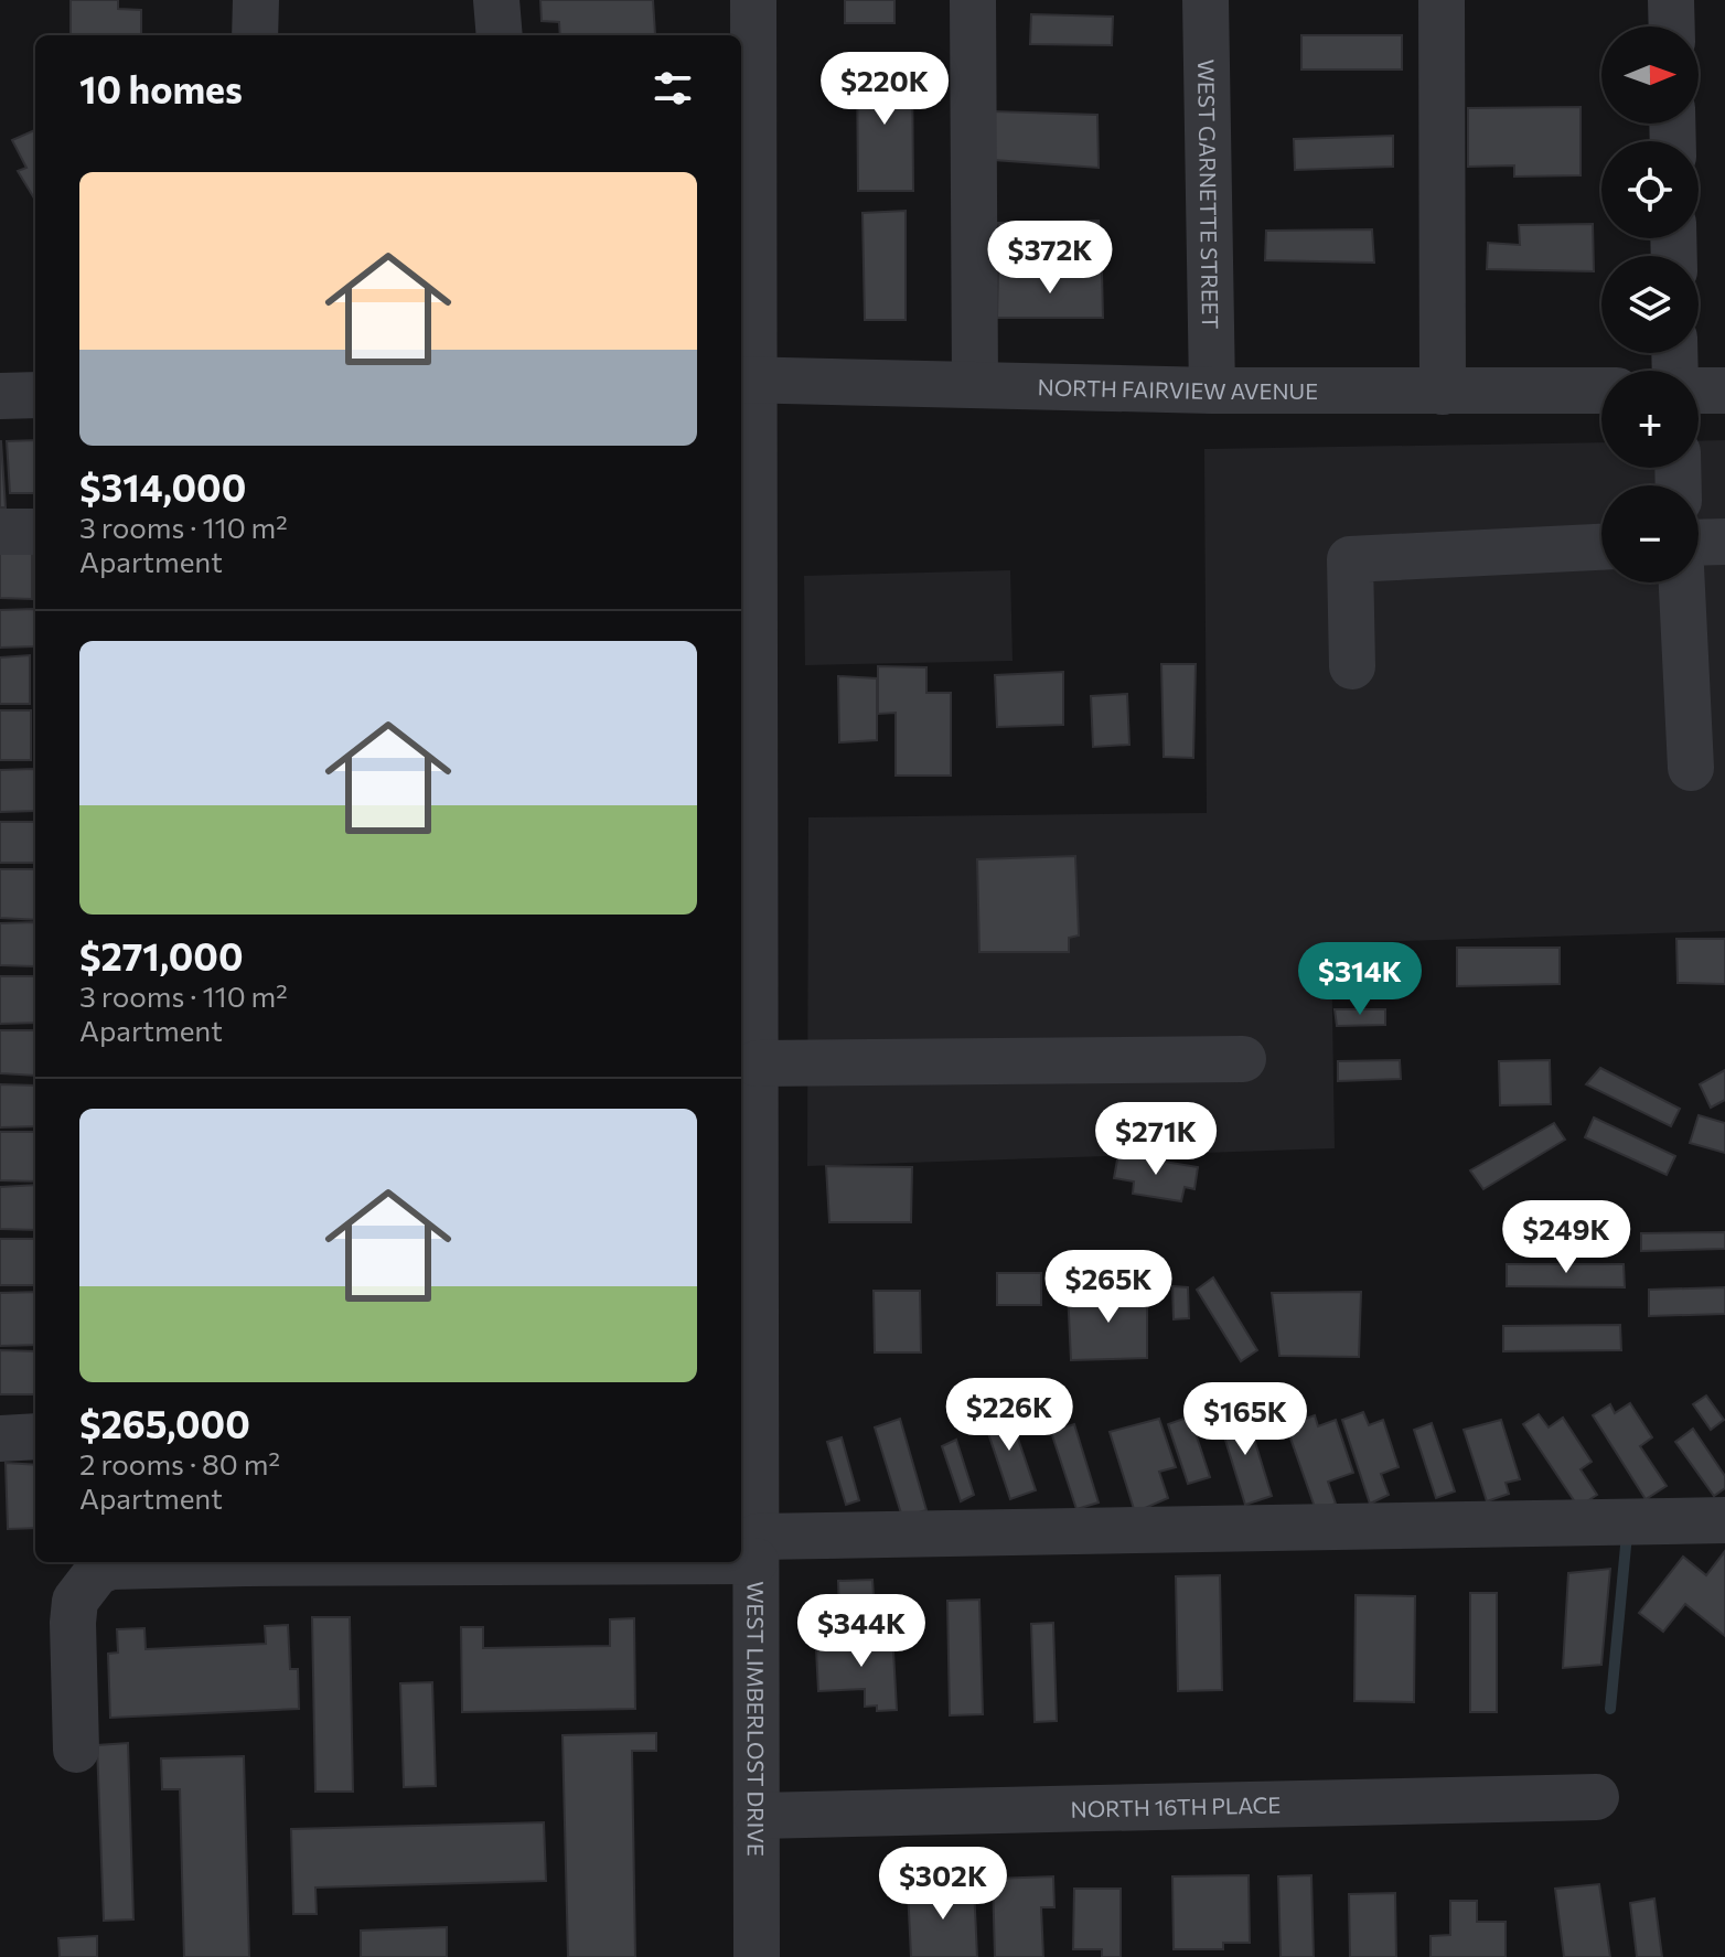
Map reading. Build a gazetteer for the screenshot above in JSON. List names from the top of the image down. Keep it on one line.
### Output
{"streets":{"street":["WEST GARNETTE STREET","NORTH FAIRVIEW AVENUE","WEST LIMBERLOST DRIVE","NORTH 16TH PLACE"]},"crossings":[["WEST GARNETTE STREET","NORTH FAIRVIEW AVENUE"],["NORTH FAIRVIEW AVENUE","WEST LIMBERLOST DRIVE"],["WEST LIMBERLOST DRIVE","NORTH 16TH PLACE"]],"north":"right","page":{"map_buttons":["+","−"],"heading":"10 homes","price":["$220K","$372K","$314K","$271K","$249K","$265K","$226K","$165K","$344K","$302K"],"list":[{"name":"$314,000","note":"3 rooms · 110 m² · Apartment"},{"name":"$271,000","note":"3 rooms · 110 m² · Apartment"},{"name":"$265,000","note":"2 rooms · 80 m² · Apartment"}]}}
